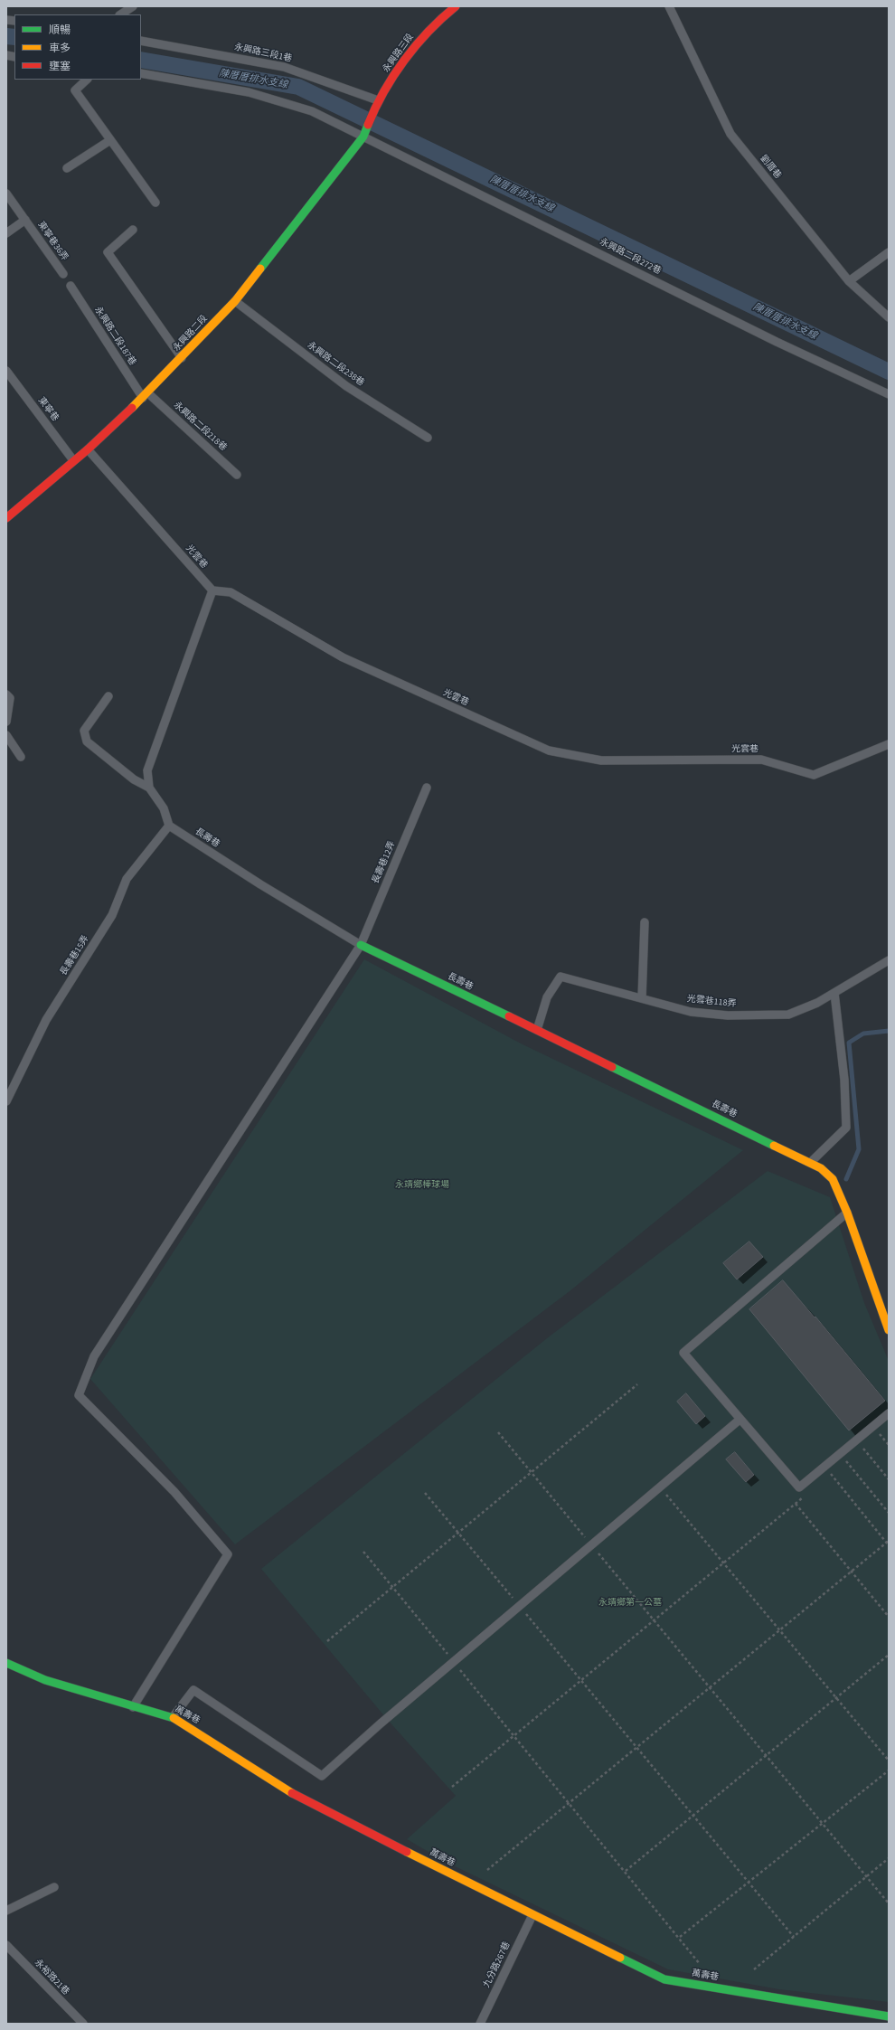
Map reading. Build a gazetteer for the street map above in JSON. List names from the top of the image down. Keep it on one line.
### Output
{"streets":{"street":["永興路三段","永興路二段","長壽巷","萬壽巷"],"lane":["永興路三段1巷","劉厝巷","東寧巷36弄","永興路二段272巷","永興路二段187巷","永興路二段238巷","東寧巷","永興路二段218巷","光雲巷","長壽巷12弄","長壽巷15弄","光雲巷118弄","九分路267巷","永裕路21巷"]},"crossings":[["永興路三段1巷","永興路三段"],["永興路三段","永興路二段272巷"],["永興路三段","永興路二段"],["永興路二段272巷","永興路二段"],["永興路二段","永興路二段187巷"],["永興路二段","永興路二段238巷"],["永興路二段","東寧巷"],["永興路二段","永興路二段218巷"],["永興路二段","光雲巷"],["永興路二段187巷","永興路二段218巷"],["長壽巷","長壽巷12弄"],["長壽巷","長壽巷15弄"],["長壽巷","光雲巷118弄"],["長壽巷12弄","萬壽巷"],["萬壽巷","九分路267巷"]],"water":["陳厝厝排水支線"],"parks":["永靖鄉棒球場","永靖鄉第一公墓"],"legend":["順暢","車多","壅塞"]}
